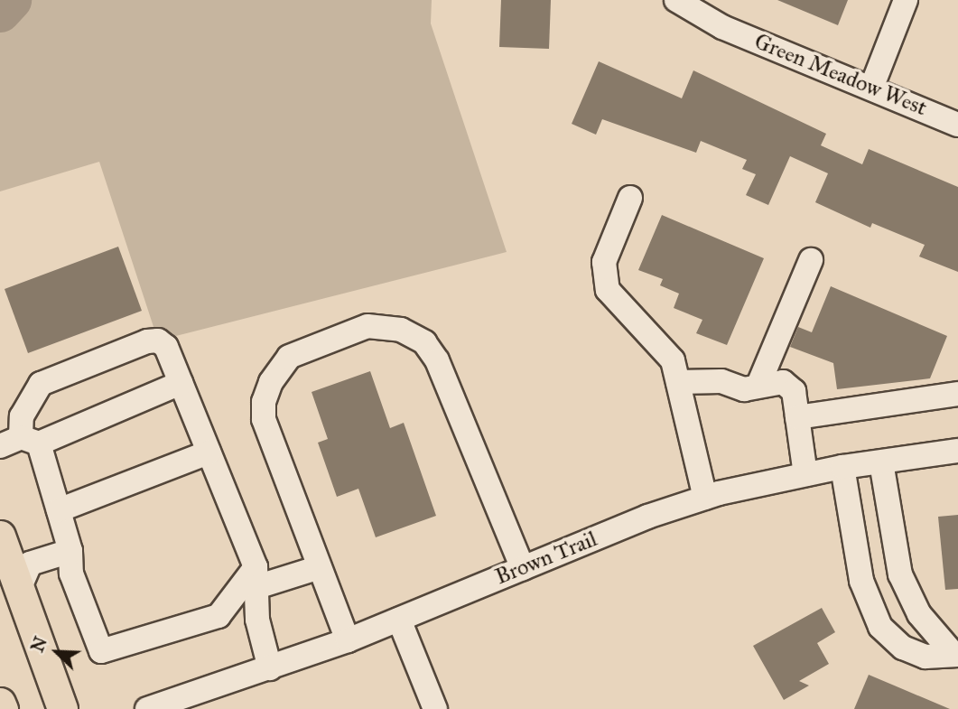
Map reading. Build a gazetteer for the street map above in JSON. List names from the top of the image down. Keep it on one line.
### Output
{"streets":{"street":["Green Meadow West","Brown Trail"]},"north":"top left"}
